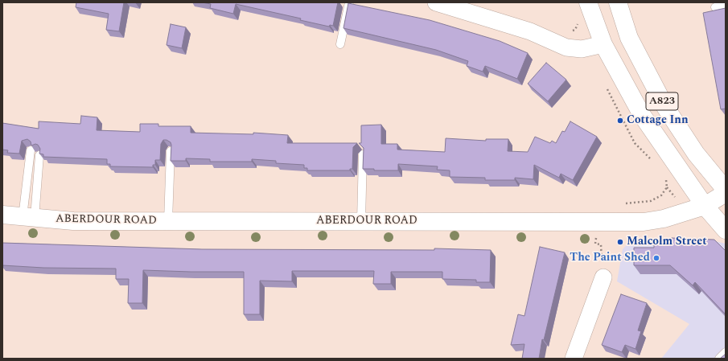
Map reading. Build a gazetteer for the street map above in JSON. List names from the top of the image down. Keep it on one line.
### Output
{"streets":{"main road":["A823","ABERDOUR ROAD"]},"crossings":[["A823","ABERDOUR ROAD"]],"places":["Cottage Inn","Malcolm Street","The Paint Shed"]}
